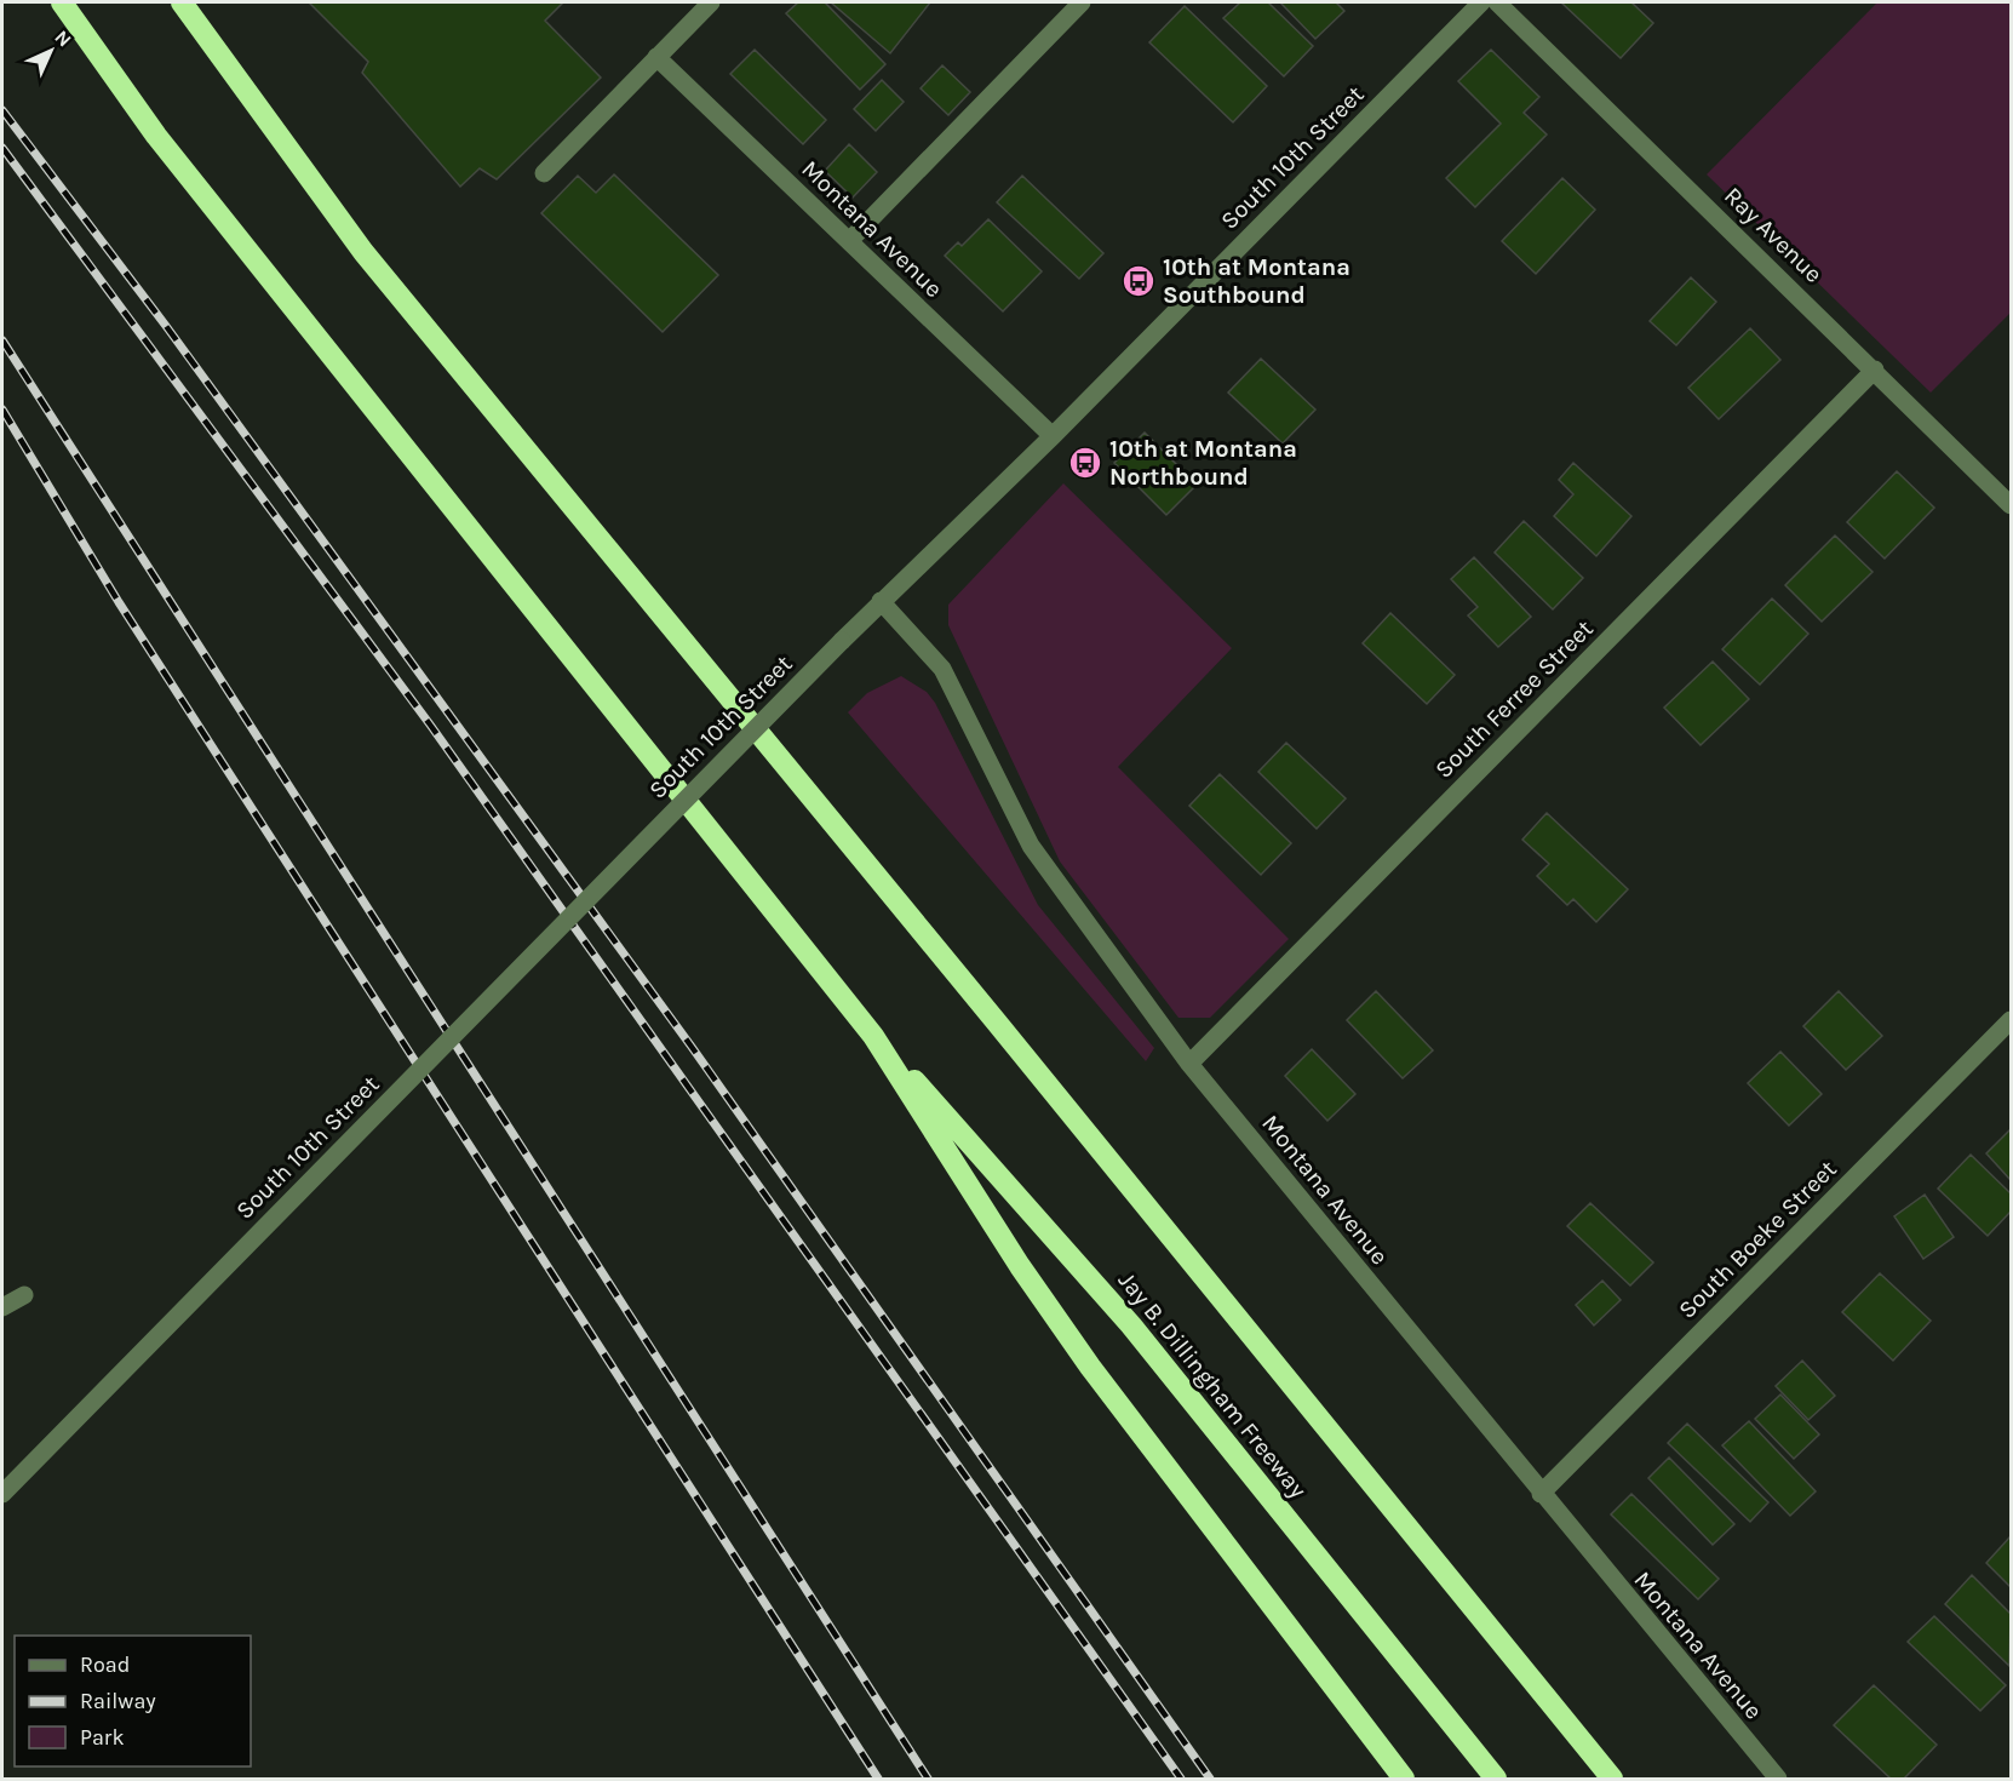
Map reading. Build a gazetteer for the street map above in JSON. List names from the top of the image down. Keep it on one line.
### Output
{"streets":{"highway":["Jay B. Dillingham Freeway"],"street":["South 10th Street","Montana Avenue","Ray Avenue","South Ferree Street","South Boeke Street"]},"crossings":[["South 10th Street","Montana Avenue"],["Montana Avenue","South Ferree Street"],["Montana Avenue","South Boeke Street"],["Ray Avenue","South Ferree Street"]],"places":{"bus stop":["10th at Montana Southbound","10th at Montana Northbound"]},"legend":["Road","Railway","Park"],"north":"top right"}
